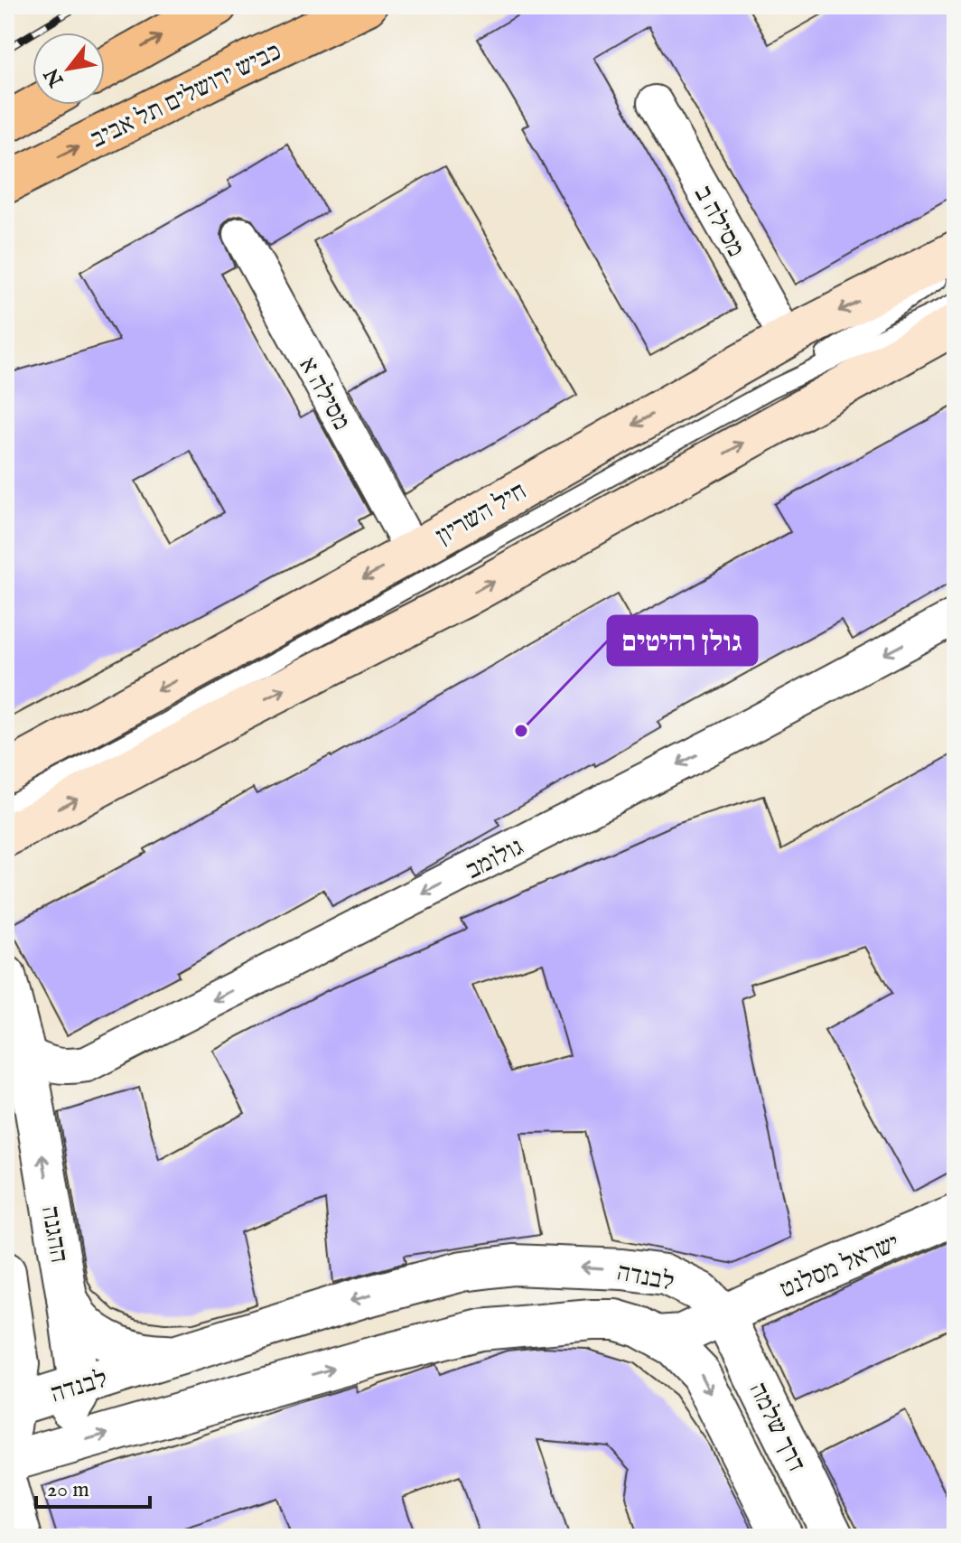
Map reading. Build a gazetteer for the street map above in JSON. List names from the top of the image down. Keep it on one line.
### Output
{"streets":{"highway":["כביש ירושלים תל אביב"],"main road":["חיל השריון"],"street":["מסילה ב","מסילה א","גולומב","ההגנה","ישראל מסלנט","לבנדה","דרך שלמה"]},"crossings":[["מסילה ב","חיל השריון"],["מסילה א","חיל השריון"],["גולומב","ההגנה"],["ההגנה","לבנדה"],["ישראל מסלנט","לבנדה"],["ישראל מסלנט","דרך שלמה"],["לבנדה","דרך שלמה"]],"one_way":["גולומב","ההגנה"],"places":["גולן רהיטים"],"scale_bar":"20 m","north":"bottom left"}
